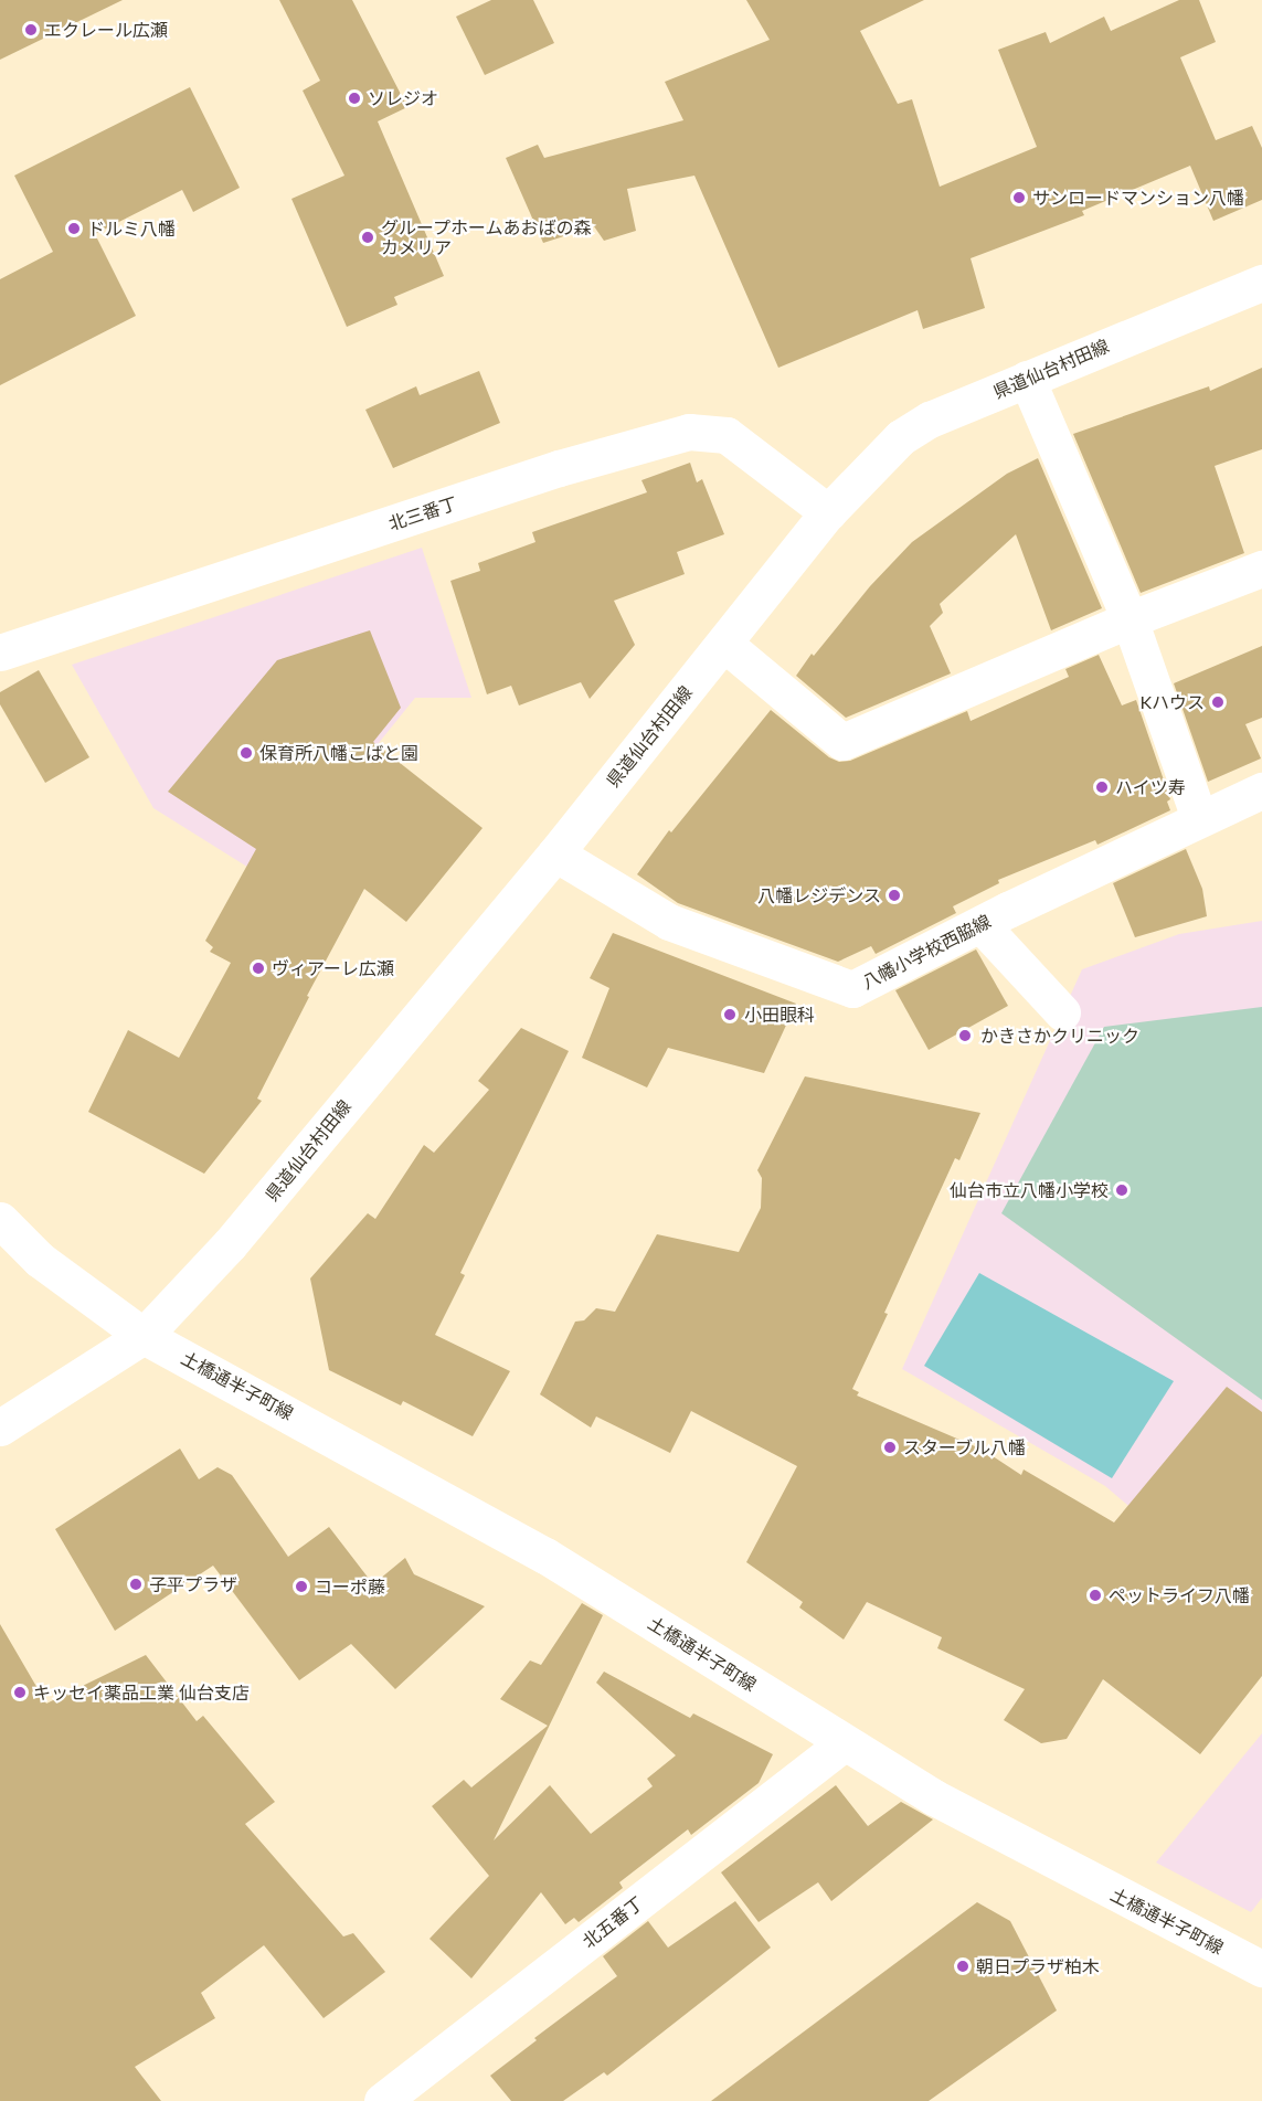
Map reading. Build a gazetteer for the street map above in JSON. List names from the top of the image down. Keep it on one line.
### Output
{"streets":{"street":["県道仙台村田線","北三番丁","八幡小学校西脇線","土橋通半子町線","北五番丁"]},"crossings":[["県道仙台村田線","北三番丁"],["県道仙台村田線","八幡小学校西脇線"],["県道仙台村田線","土橋通半子町線"],["土橋通半子町線","北五番丁"]],"places":["エクレール広瀬","ソレジオ","サンロードマンション八幡","ドルミ八幡","グループホームあおばの森 カメリア","Kハウス","保育所八幡こばと園","ハイツ寿","八幡レジデンス","ヴィアーレ広瀬","小田眼科","かきさかクリニック","仙台市立八幡小学校","スターブル八幡","子平プラザ","コーポ藤","ペットライフ八幡","キッセイ薬品工業 仙台支店","朝日プラザ柏木"]}
